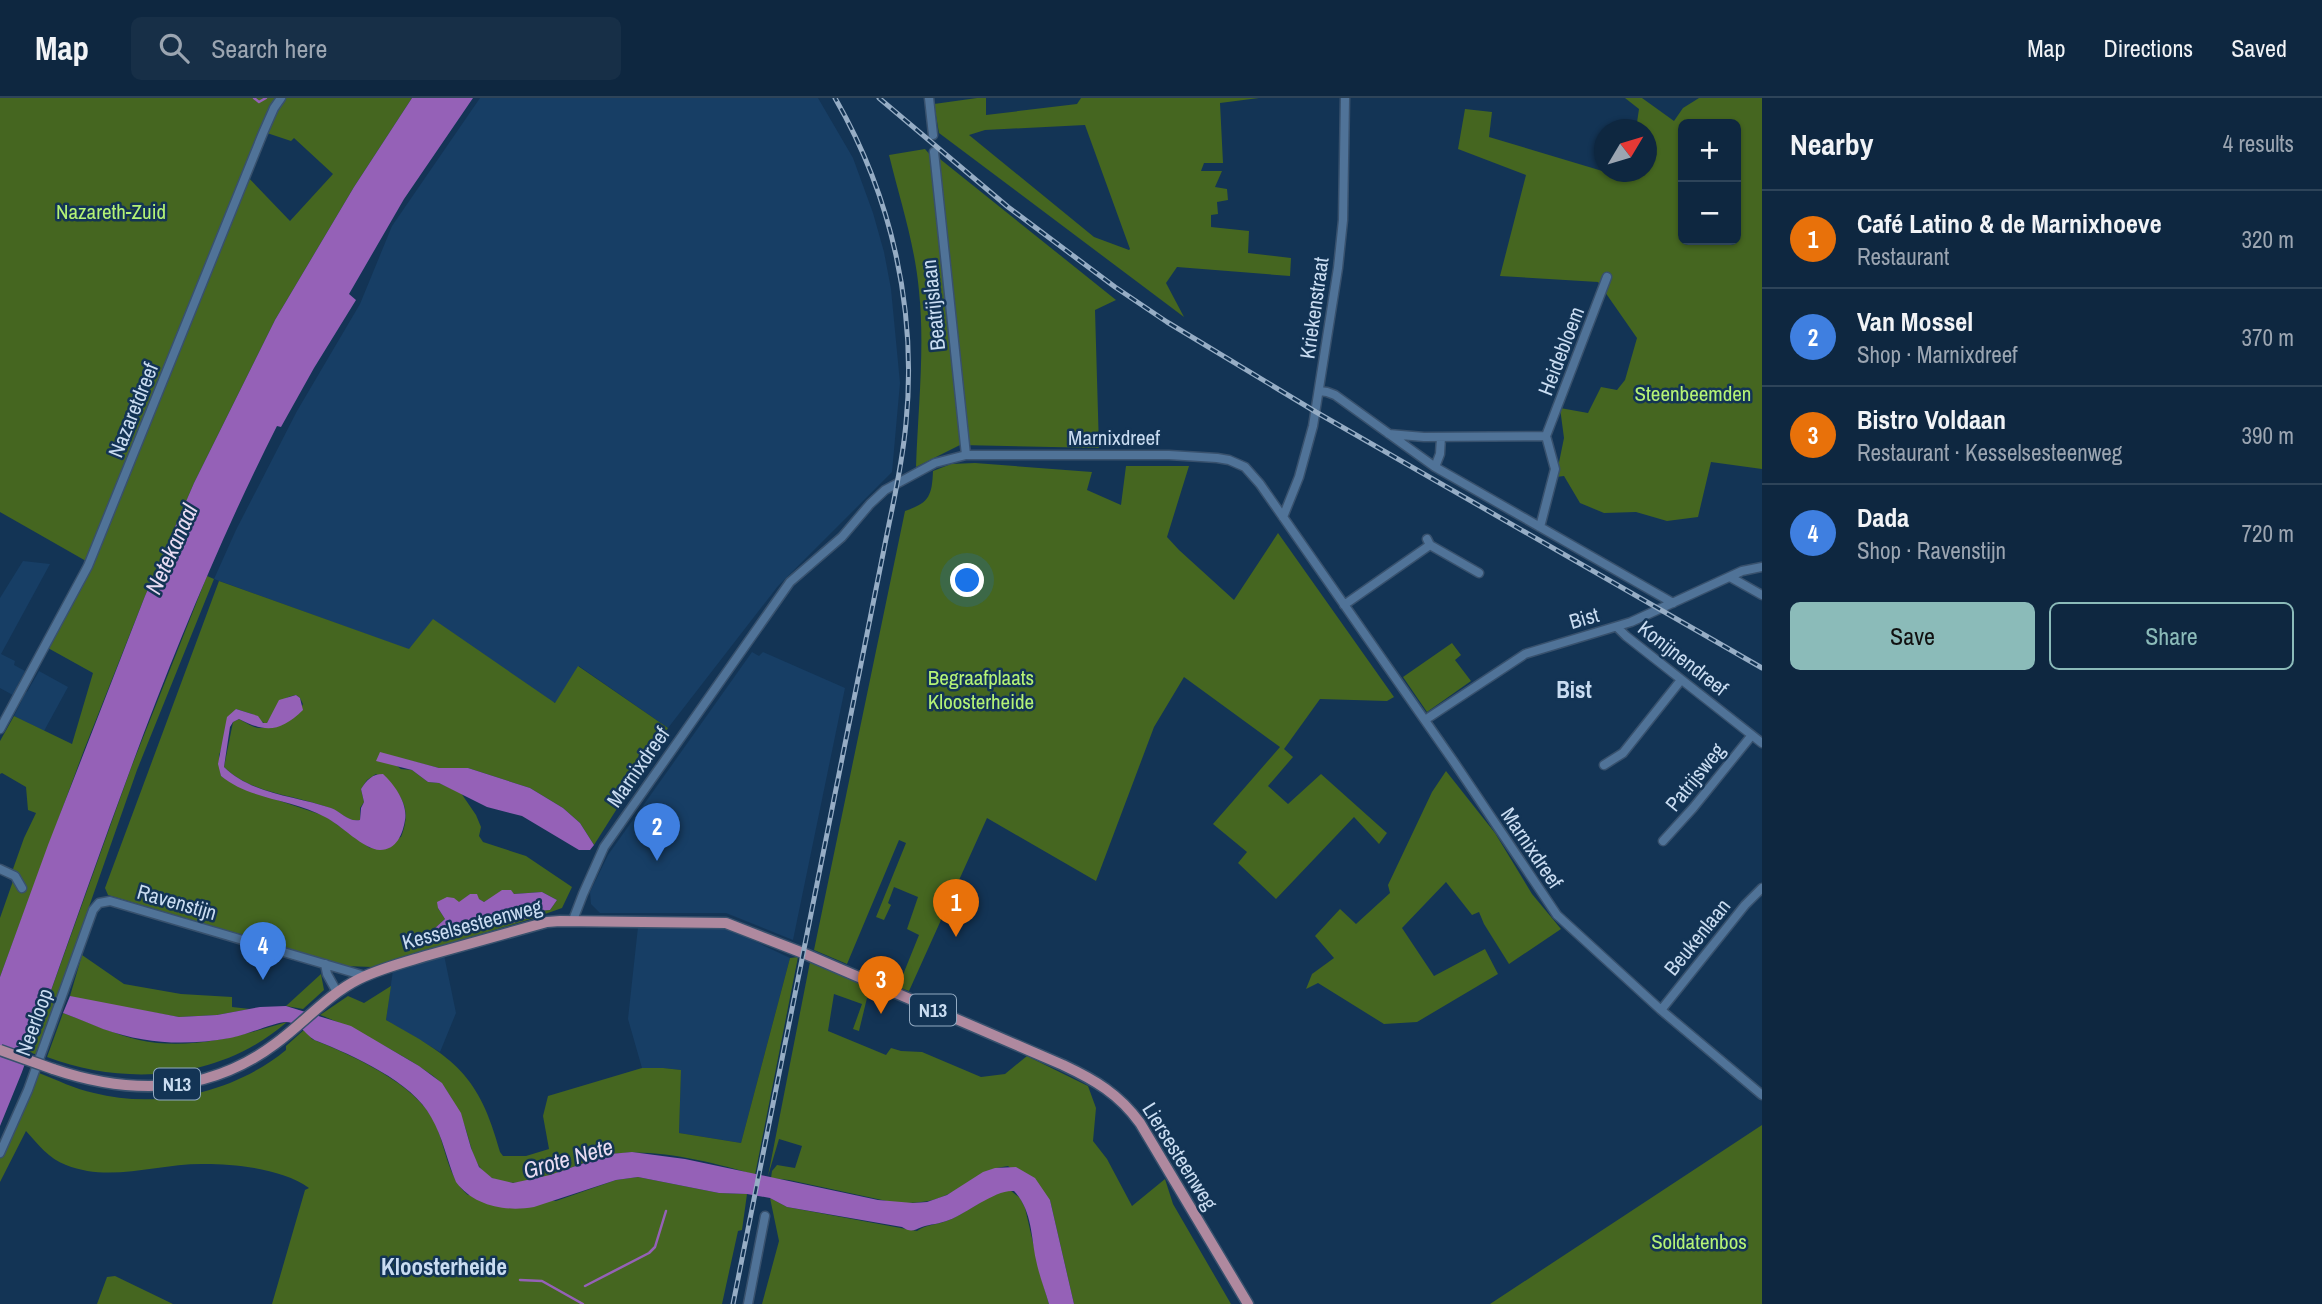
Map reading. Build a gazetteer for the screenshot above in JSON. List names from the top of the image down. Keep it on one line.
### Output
{"streets":{"main road":["Kesselsesteenweg","N13","Liersesteenweg"],"street":["Beatrijslaan","Kriekenstraat","Heidebloem","Nazaretdreef","Marnixdreef","Bist","Konijnendreef","Patrijsweg","Ravenstijn","Beukenlaan","Neerloop"]},"crossings":[["Beatrijslaan","Marnixdreef"],["Kriekenstraat","Marnixdreef"],["Marnixdreef","Bist"],["Marnixdreef","Kesselsesteenweg"],["Marnixdreef","Beukenlaan"],["Bist","Konijnendreef"],["Konijnendreef","Patrijsweg"],["Ravenstijn","Kesselsesteenweg"],["Ravenstijn","Neerloop"],["Kesselsesteenweg","Liersesteenweg"]],"districts":["Bist","Kloosterheide"],"water":["Netekanaal","Grote Nete"],"parks":["Nazareth-Zuid","Steenbeemden","Begraafplaats Kloosterheide","Soldatenbos"],"north":"top right","page":{"header":"Map","search":"Search here","nav":["Map","Directions","Saved"],"heading":["Nearby","4 results"],"map_buttons":["+","−"],"list":[{"mark":"1","name":"Café Latino & de Marnixhoeve","note":"Restaurant","value":"320 m"},{"mark":"2","name":"Van Mossel","note":"Shop · Marnixdreef","value":"370 m"},{"mark":"3","name":"Bistro Voldaan","note":"Restaurant · Kesselsesteenweg","value":"390 m"},{"mark":"4","name":"Dada","note":"Shop · Ravenstijn","value":"720 m"}],"buttons":["Save","Share"],"pins":["2","1","4","3"]}}
